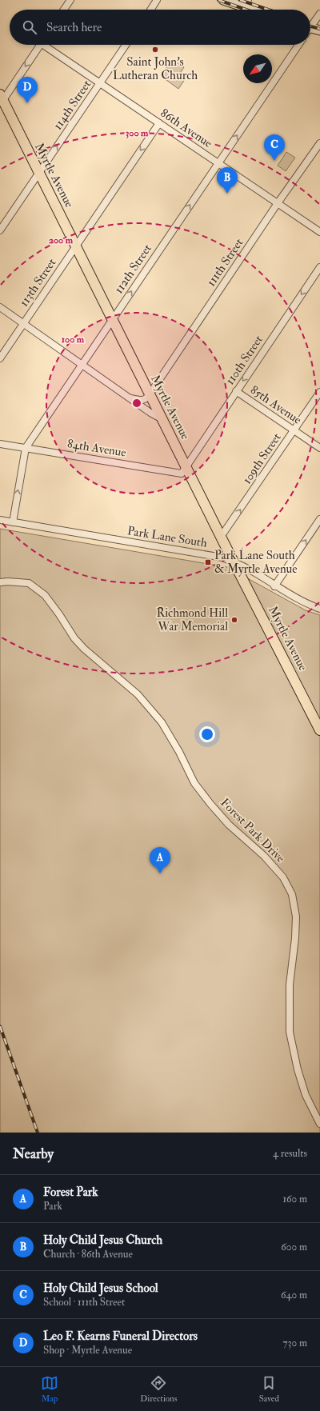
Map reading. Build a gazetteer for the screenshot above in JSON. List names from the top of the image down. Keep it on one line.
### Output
{"streets":{"main road":["Myrtle Avenue"],"street":["114th Street","86th Avenue","111th Street","112th Street","113th Street","110th Street","85th Avenue","84th Avenue","109th Street","Park Lane South","Forest Park Drive"]},"crossings":[["114th Street","86th Avenue"],["114th Street","Myrtle Avenue"],["86th Avenue","111th Street"],["86th Avenue","112th Street"],["86th Avenue","113th Street"],["Myrtle Avenue","111th Street"],["Myrtle Avenue","112th Street"],["Myrtle Avenue","113th Street"],["Myrtle Avenue","110th Street"],["Myrtle Avenue","84th Avenue"],["Myrtle Avenue","109th Street"],["Myrtle Avenue","Park Lane South"],["112th Street","84th Avenue"],["112th Street","Park Lane South"],["110th Street","85th Avenue"],["110th Street","84th Avenue"],["85th Avenue","109th Street"]],"one_way":["114th Street","112th Street","113th Street","110th Street","109th Street"],"places":{"other":["Saint John's Lutheran Church","Richmond Hill War Memorial"],"transit":["Park Lane South & Myrtle Avenue"]},"north":"bottom left","page":{"search":"Search here","pins":["D","C","B","A"],"heading":["Nearby","4 results"],"list":[{"mark":"A","name":"Forest Park","note":"Park","value":"160 m"},{"mark":"B","name":"Holy Child Jesus Church","note":"Church · 86th Avenue","value":"600 m"},{"mark":"C","name":"Holy Child Jesus School","note":"School · 111th Street","value":"640 m"},{"mark":"D","name":"Leo F. Kearns Funeral Directors","note":"Shop · Myrtle Avenue","value":"730 m"}],"nav":["Map","Directions","Saved"]},"rings":["300 m","200 m","100 m"]}
